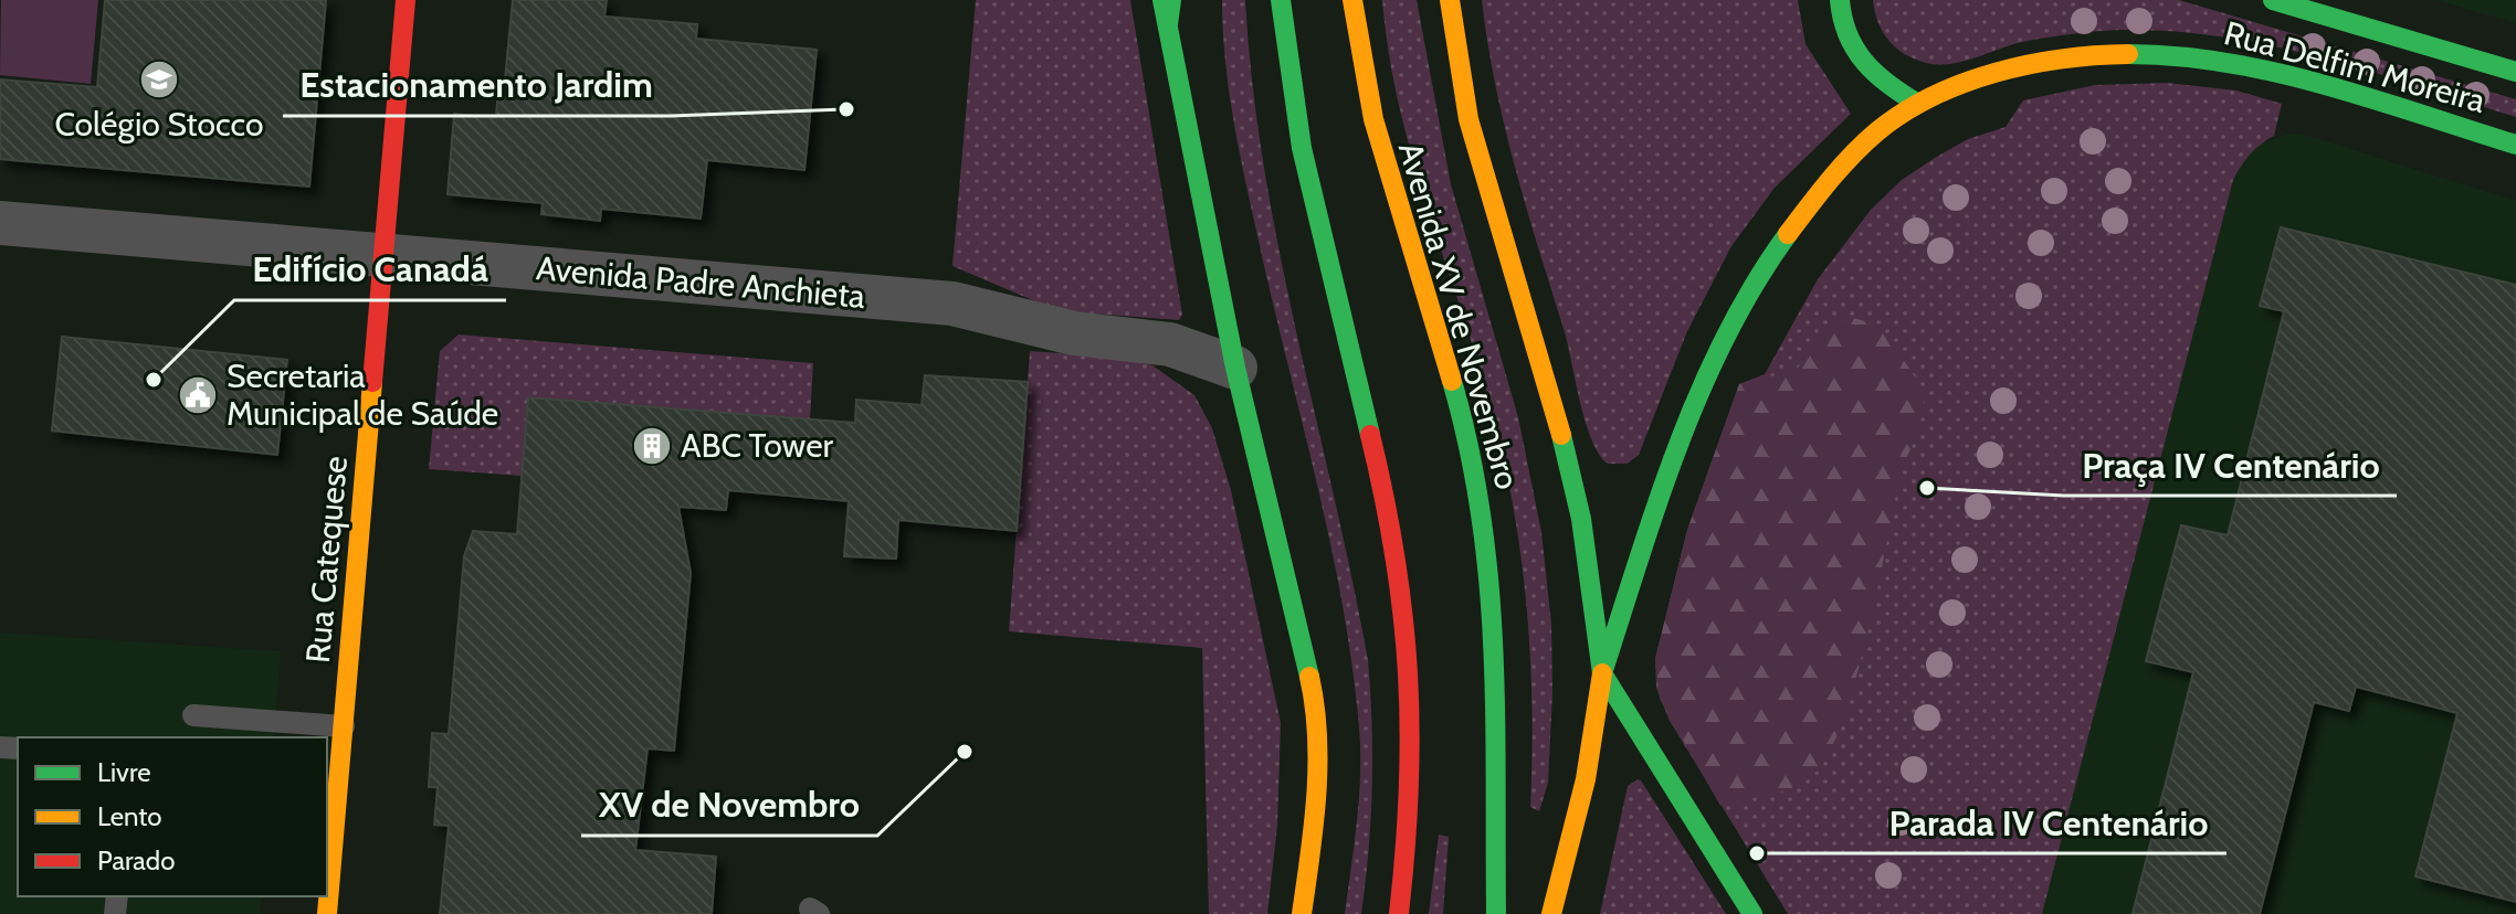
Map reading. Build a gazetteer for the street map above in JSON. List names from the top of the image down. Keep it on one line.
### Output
{"streets":{"main road":["Rua Delfim Moreira","Avenida XV de Novembro","Rua Catequese"],"street":["Avenida Padre Anchieta"]},"crossings":[["Rua Delfim Moreira","Avenida XV de Novembro"],["Avenida Padre Anchieta","Rua Catequese"]],"places":{"school or university":["Colégio Stocco"],"other":["Estacionamento Jardim","Edifício Canadá","Praça IV Centenário","XV de Novembro","Parada IV Centenário"],"public building":["Secretaria Municipal de Saúde"],"building":["ABC Tower"]},"legend":["Livre","Lento","Parado"]}
